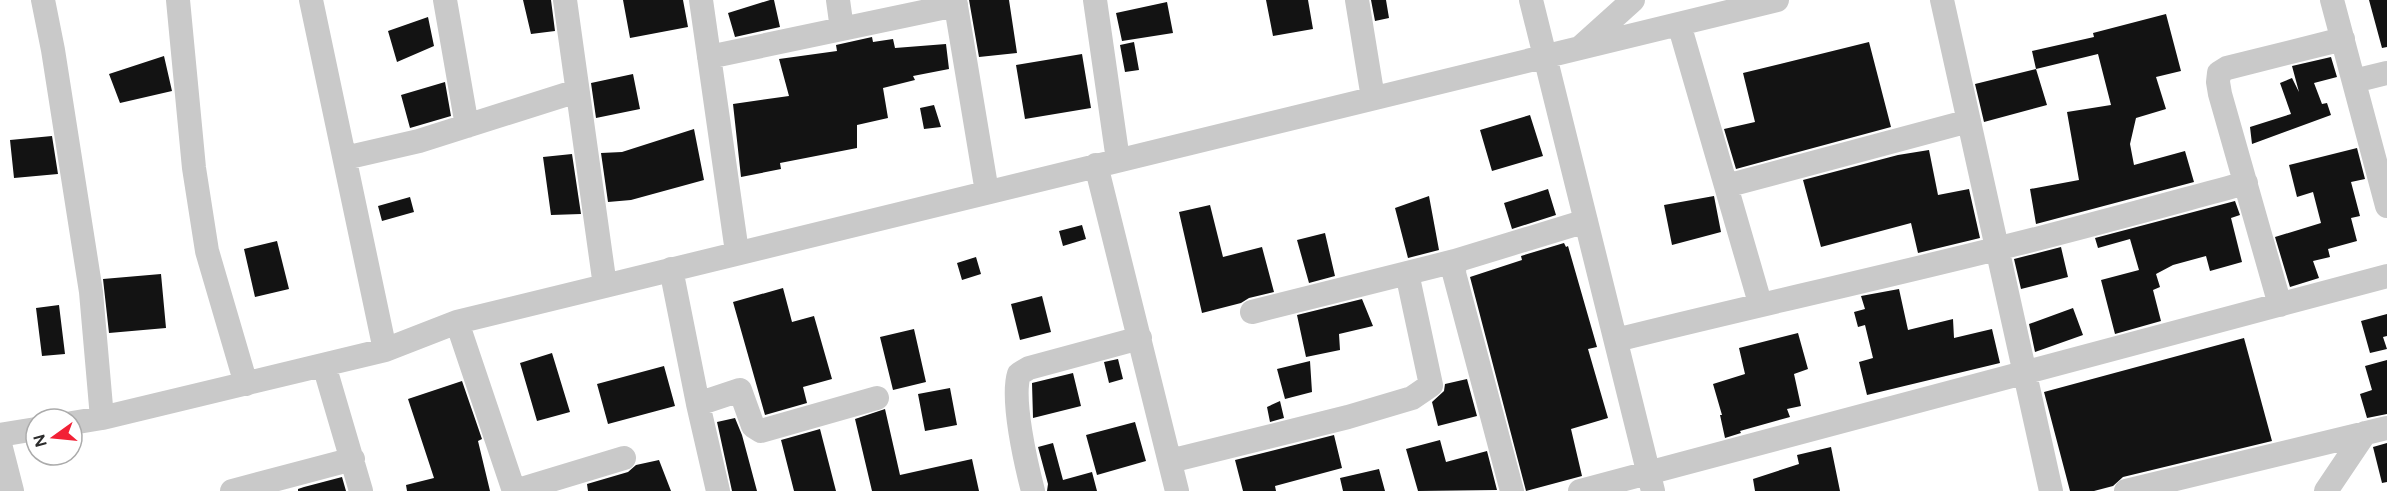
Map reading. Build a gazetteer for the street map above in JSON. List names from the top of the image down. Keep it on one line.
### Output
{"north":"left"}
